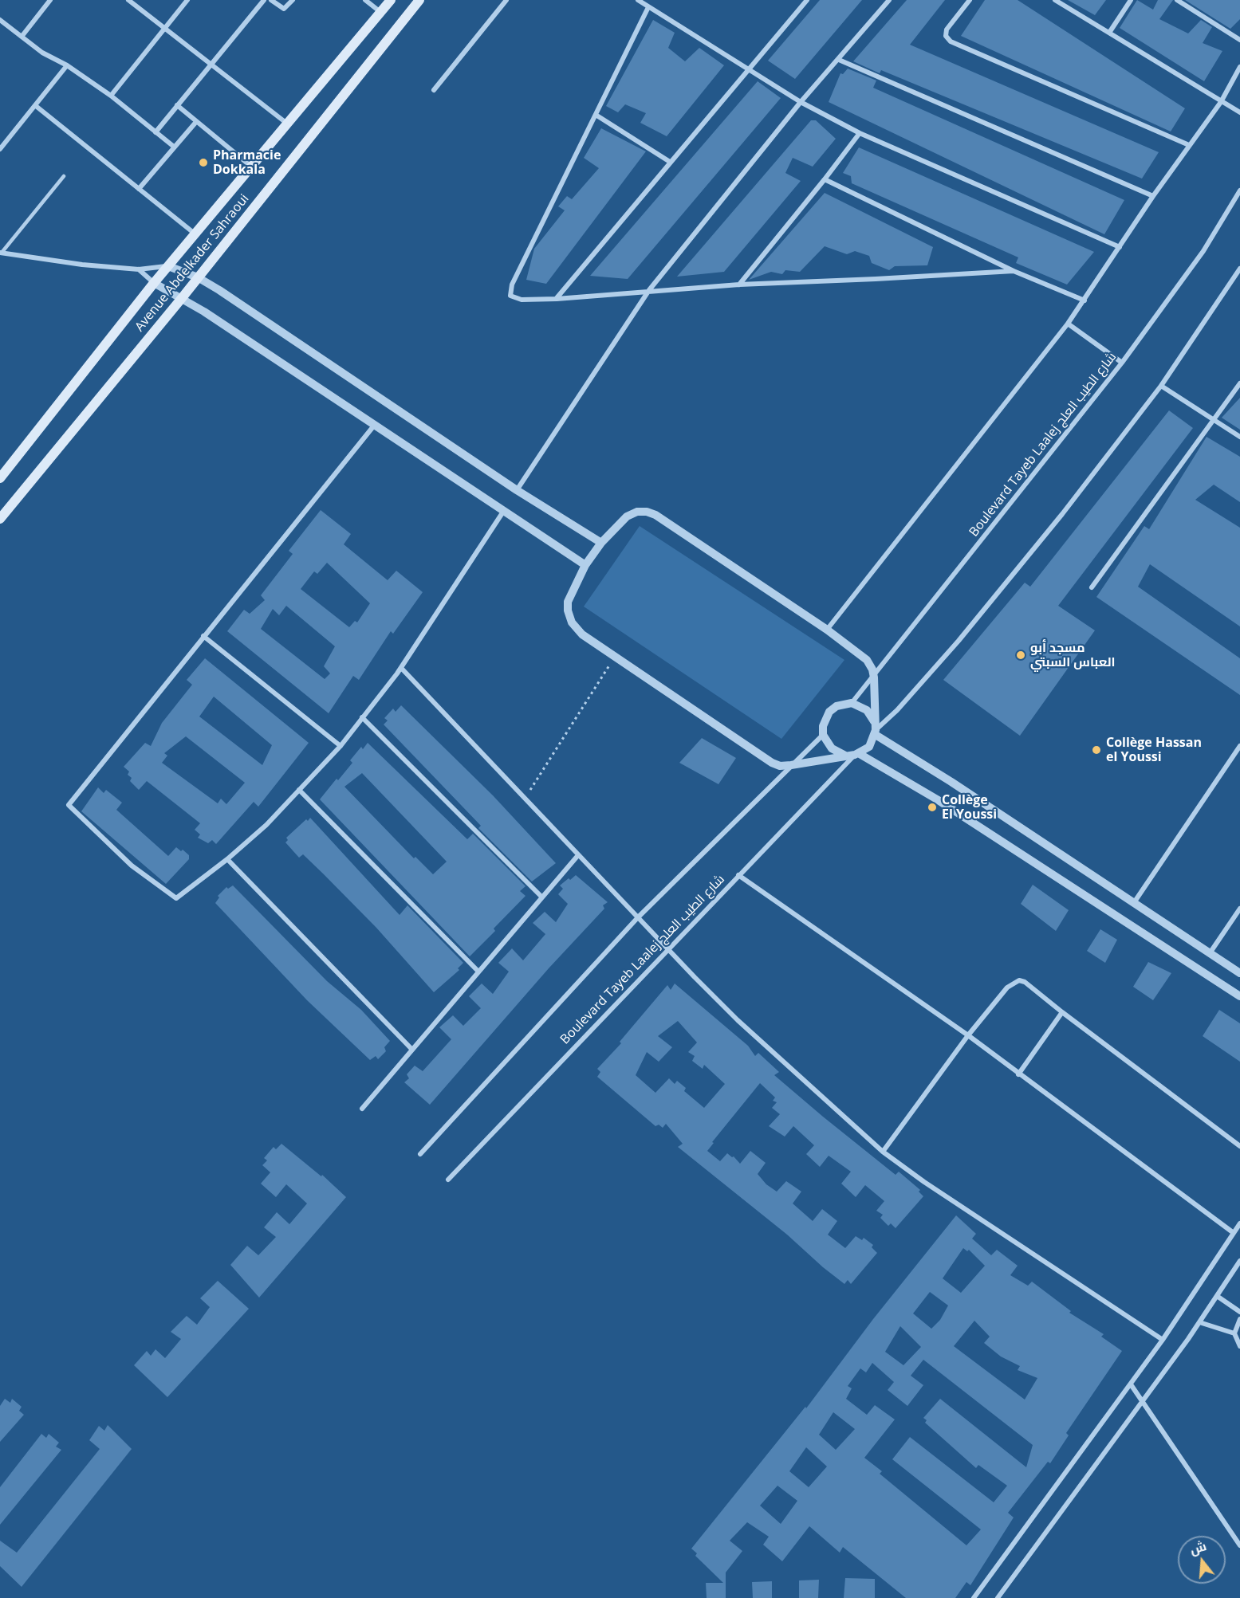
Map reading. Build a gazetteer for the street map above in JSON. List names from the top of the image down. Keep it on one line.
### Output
{"streets":{"main road":["Avenue Abdelkader Sahraoui"],"street":["Boulevard Tayeb Laalej شارع الطيب العلج"]},"places":["Pharmacie Dokkala","مسجد أبو العباس السبتي","Collège Hassan el Youssi","Collège El Youssi"],"north":"top"}
